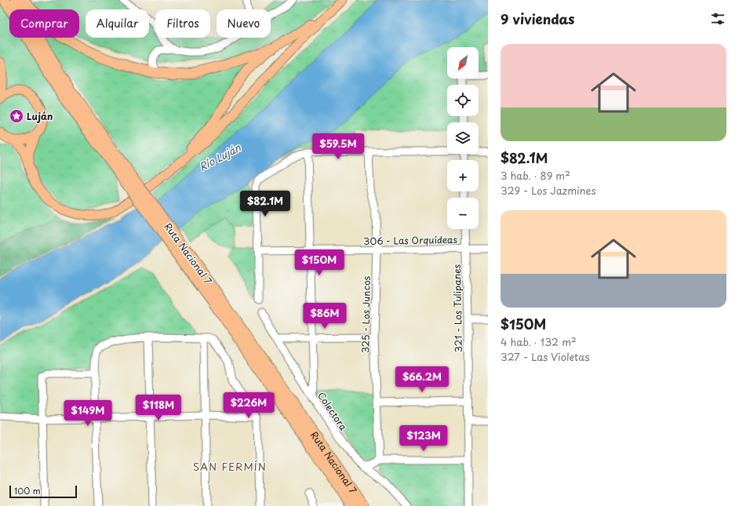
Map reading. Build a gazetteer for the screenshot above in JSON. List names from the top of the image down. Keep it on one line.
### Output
{"streets":{"highway":["Ruta Nacional 7"],"street":["306 - Las Orquídeas","321 - Los Tulipanes","325 - Los Juncos","Colectora"]},"crossings":[["306 - Las Orquídeas","321 - Los Tulipanes"],["306 - Las Orquídeas","325 - Los Juncos"]],"districts":["SAN FERMÍN"],"water":["Río Luján"],"places":{"place":["Luján"]},"scale_bar":"100 m","north":"bottom left","page":{"heading":"9 viviendas","chip":["Comprar","Alquilar","Filtros","Nuevo"],"list":[{"name":"$82.1M","note":"3 hab. · 89 m² · 329 - Los Jazmines"},{"name":"$150M","note":"4 hab. · 132 m² · 327 - Las Violetas"}],"map_buttons":["+","−"],"price":["$59.5M","$82.1M","$150M","$86M","$66.2M","$226M","$118M","$149M","$123M"],"scale":"100 m"}}
